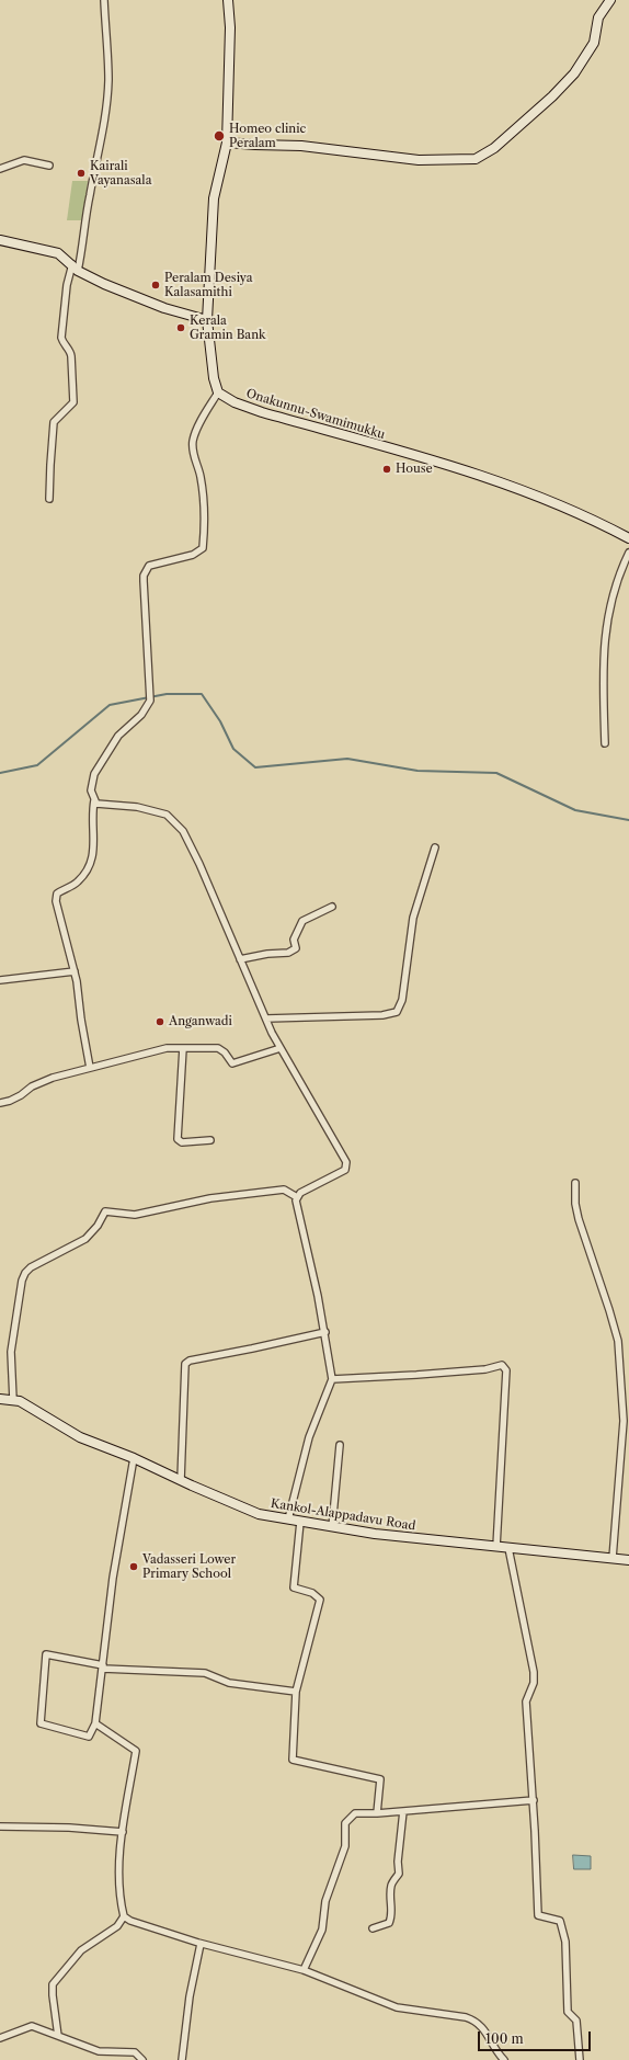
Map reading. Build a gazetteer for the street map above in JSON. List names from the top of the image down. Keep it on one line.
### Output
{"streets":{"main road":["Onakunnu-Swamimukku","Kankol-Alappadavu Road"]},"places":["Homeo clinic Peralam","Kairali Vayanasala","Peralam Desiya Kalasamithi","Kerala Gramin Bank","House","Anganwadi","Vadasseri Lower Primary School"],"scale_bar":"100 m"}
